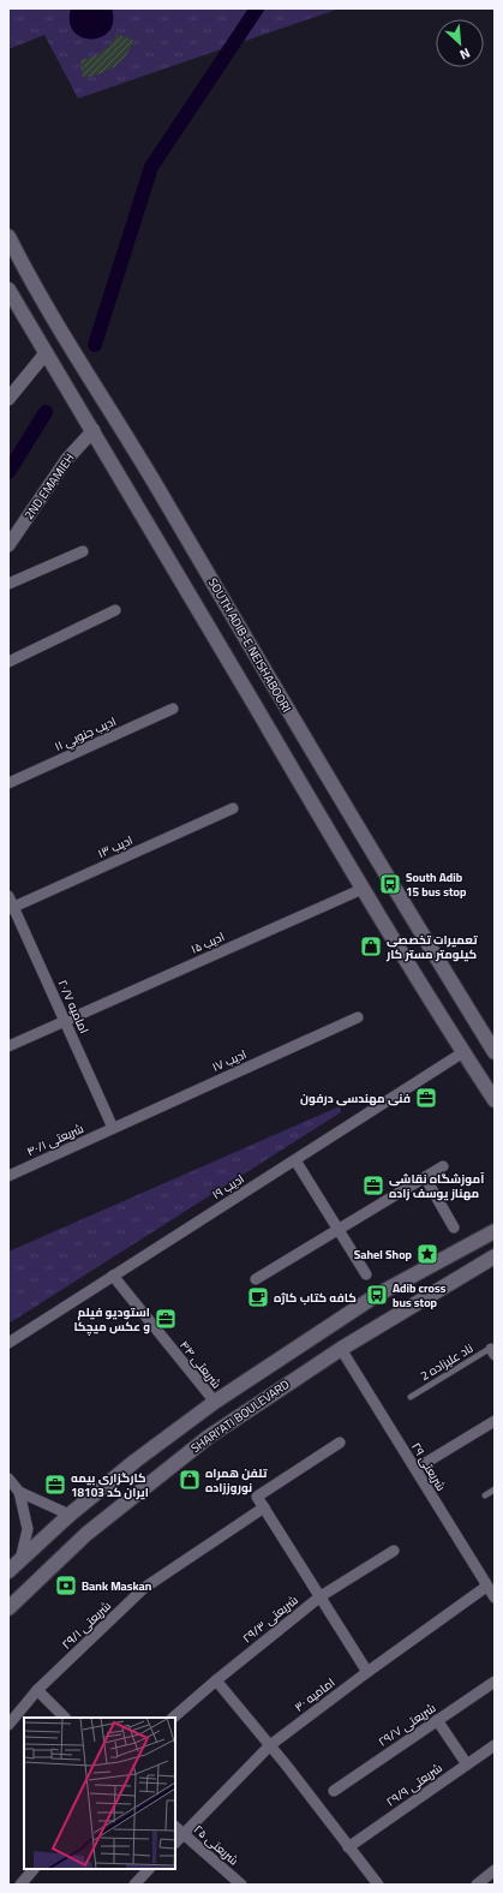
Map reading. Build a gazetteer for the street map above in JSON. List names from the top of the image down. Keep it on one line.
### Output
{"streets":{"main road":["SOUTH ADIB-E NEISHABOORI","SHARI'ATI BOULEVARD"],"street":["2ND EMAMIEH","ادیب جنوبي ١١","ادیب ۱۳","ادیب ۱۵","امامیه ۲۰/۷","ادیب ۱۷","شریعتی ۴۰/۱","ادیب ۱۹","شریعتی ۴۴","شریعتی ۲۹","شریعتی ۲۹/۳","شریعتی ۲۹/۱","امامیه ۳۰","شریعتی ۲۹/۷","شریعتی ۲۹/۹","شریعتی ۲۵"],"lane":["ناد علیزاده 2"]},"crossings":[["ادیب ۱۳","امامیه ۲۰/۷"],["ادیب ۱۵","امامیه ۲۰/۷"],["امامیه ۲۰/۷","ادیب ۱۷"],["امامیه ۲۰/۷","شریعتی ۴۰/۱"],["ادیب ۱۷","شریعتی ۴۰/۱"],["ادیب ۱۹","شریعتی ۴۴"],["شریعتی ۴۴","SHARI'ATI BOULEVARD"],["SHARI'ATI BOULEVARD","شریعتی ۲۹"],["شریعتی ۲۹","امامیه ۳۰"],["امامیه ۳۰","شریعتی ۲۵"]],"places":{"bus stop":["South Adib 15 bus stop","Adib cross bus stop"],"shop":["تعمیرات تخصصی کیلومتر مستر کار","تلفن همراه نوروززاده"],"office":["فنی مهندسی درفون","آموزشگاه نقاشی مهناز یوسف زاده","استودیو فیلم و عکس میچکا","کارگزاری بیمه ایران کد 18103"],"place":["Sahel Shop"],"cafe":["کافه کتاب کاژه"],"bank":["Bank Maskan"]},"north":"bottom right"}
